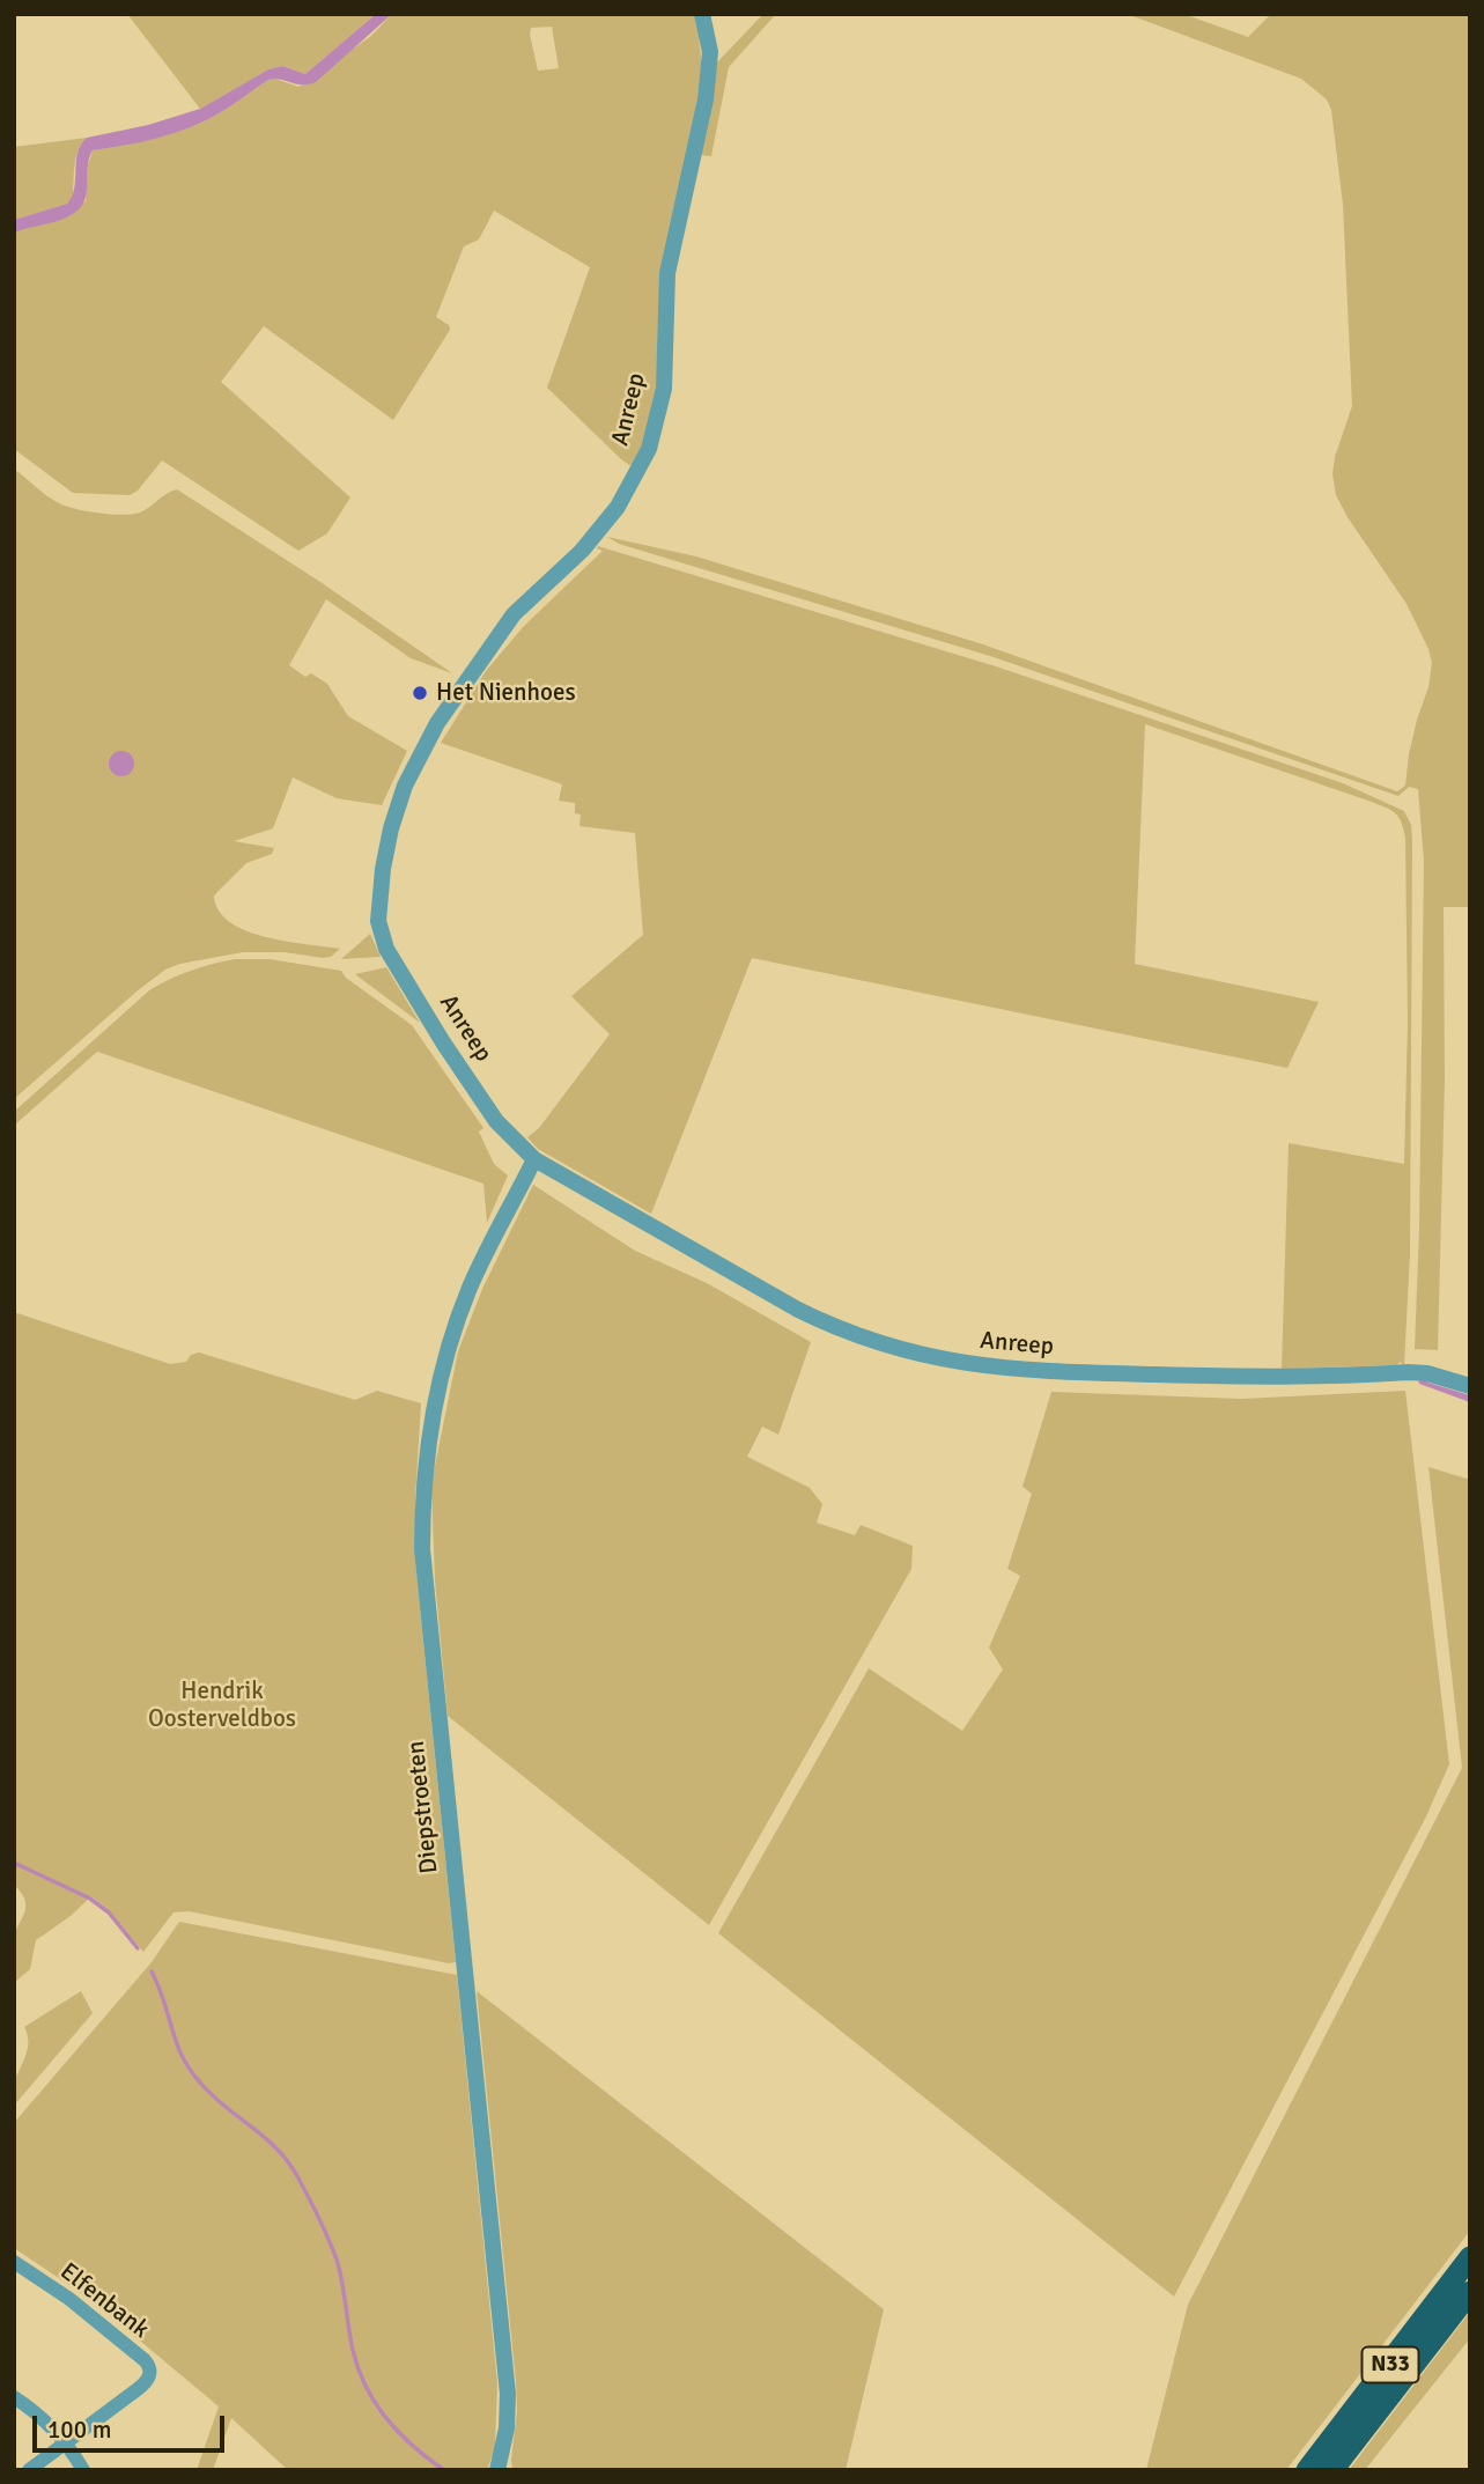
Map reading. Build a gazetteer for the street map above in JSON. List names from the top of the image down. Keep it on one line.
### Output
{"streets":{"highway":["N33"],"street":["Anreep","Diepstroeten","Elfenbank"]},"crossings":[["Anreep","Diepstroeten"]],"parks":["Hendrik Oosterveldbos"],"places":["Het Nienhoes"],"scale_bar":"100 m"}
